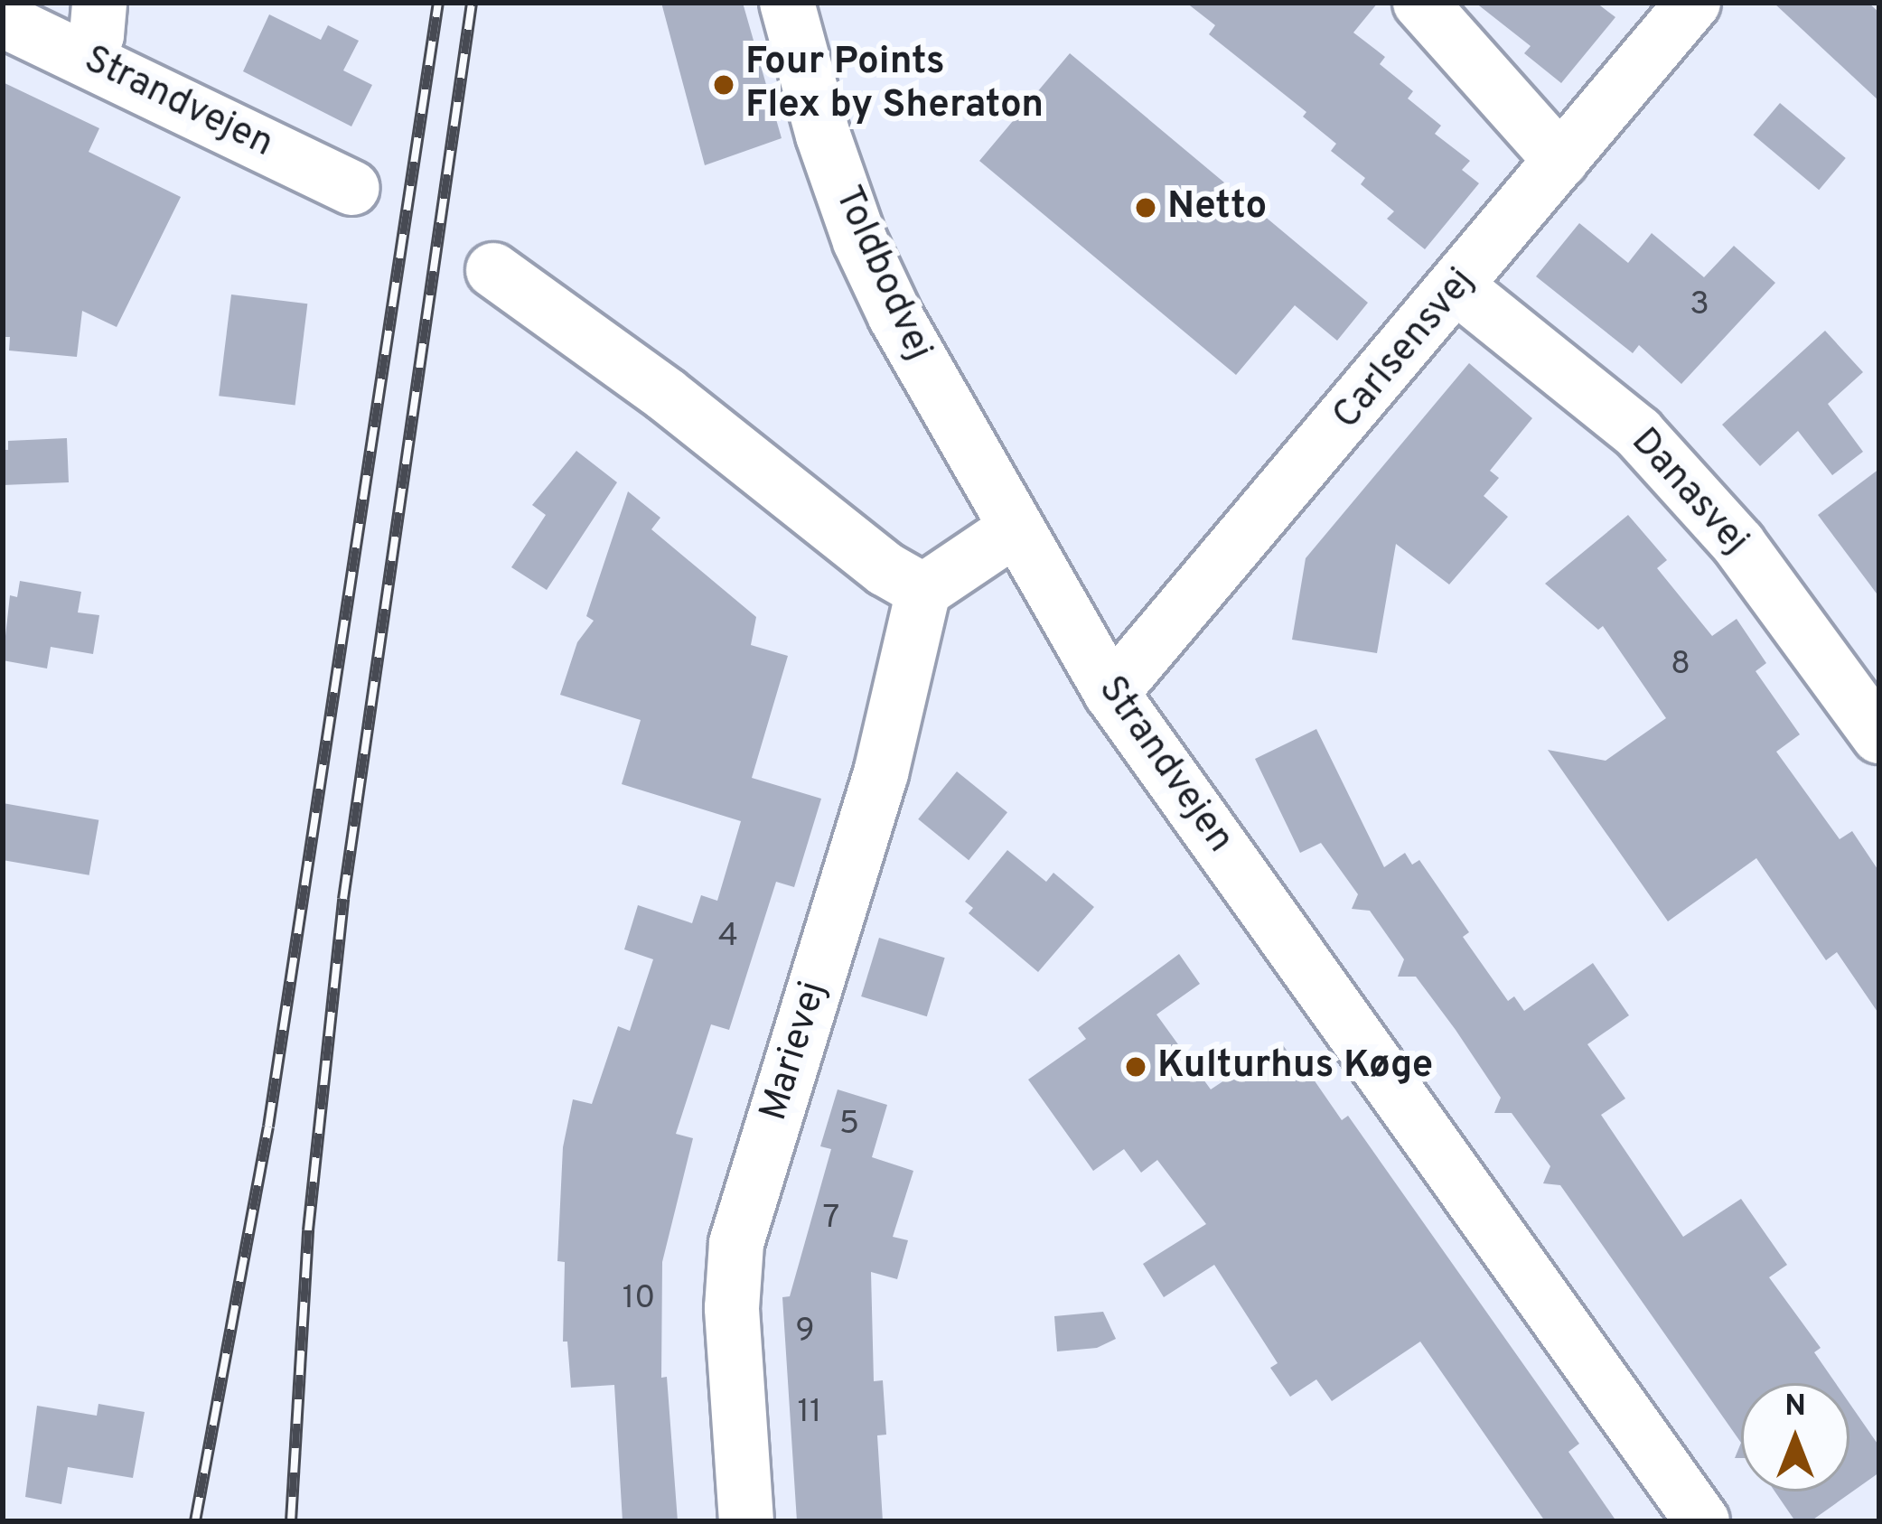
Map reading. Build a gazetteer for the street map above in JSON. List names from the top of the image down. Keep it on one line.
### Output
{"streets":{"street":["Strandvejen","Toldbodvej","Carlsensvej","Danasvej","Marievej"]},"crossings":[["Strandvejen","Toldbodvej"],["Strandvejen","Carlsensvej"],["Carlsensvej","Danasvej"]],"places":["Four Points Flex by Sheraton","Netto","Kulturhus Køge"],"house_numbers":["3","8","4","5","7","10","9","11"],"north":"top"}
